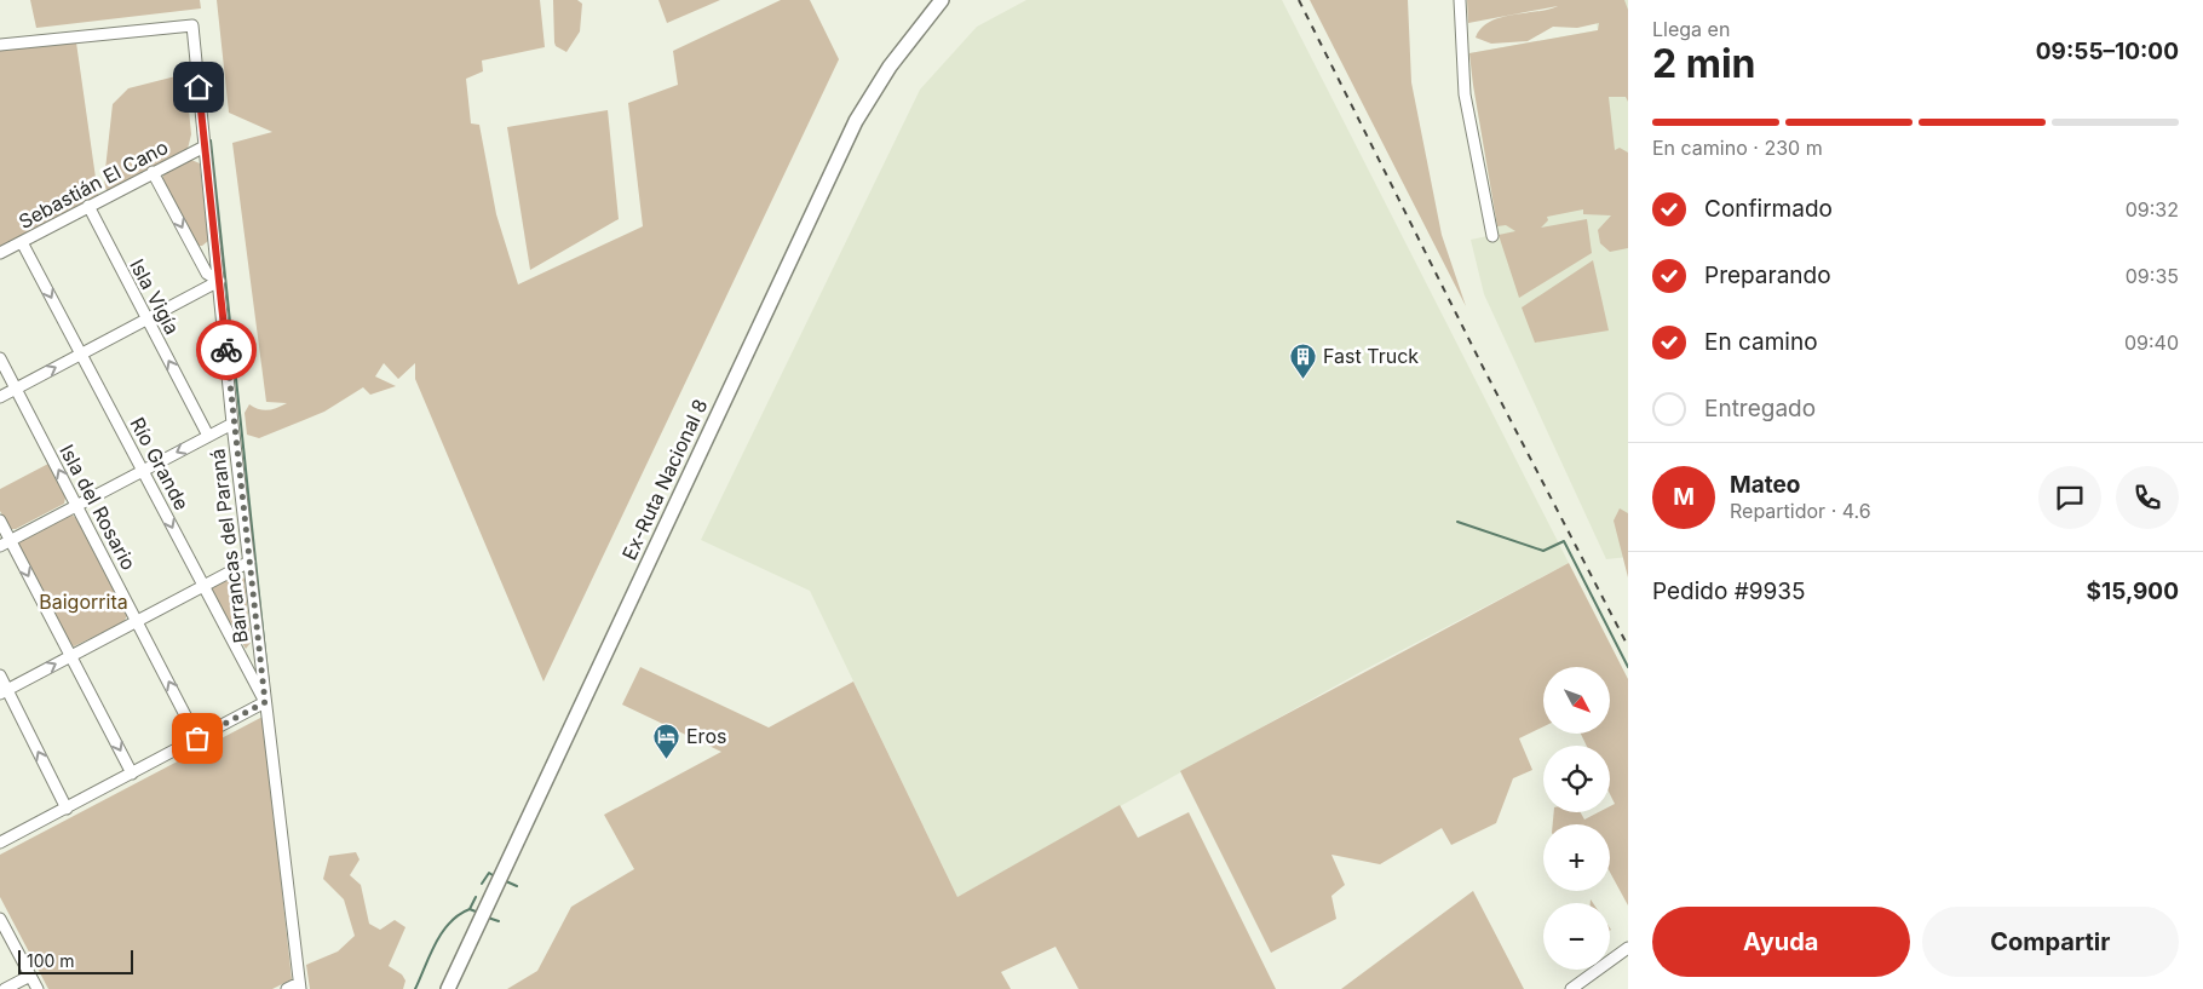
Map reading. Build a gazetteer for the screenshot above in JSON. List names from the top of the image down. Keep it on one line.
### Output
{"streets":{"main road":["Ex-Ruta Nacional 8"],"street":["Sebastián El Cano","Isla Vigía","Río Grande","Isla del Rosario","Barrancas del Paraná"]},"crossings":[["Sebastián El Cano","Isla Vigía"],["Sebastián El Cano","Río Grande"],["Sebastián El Cano","Barrancas del Paraná"],["Río Grande","Barrancas del Paraná"]],"one_way":["Isla Vigía","Río Grande"],"parks":["Baigorrita"],"places":{"building":["Fast Truck"],"hotel":["Eros"]},"scale_bar":"100 m","north":"bottom right","page":{"heading":["2 min","Llega en","09:55–10:00"],"panel":["Mateo","Repartidor · 4.6","Pedido #9935","$15,900"],"bar":"En camino · 230 m","list":[["Confirmado","09:32"],["Preparando","09:35"],["En camino","09:40"],"Entregado"],"round":"M","map_buttons":["+","−"],"buttons":["Ayuda","Compartir"],"scale":"100 m"}}
